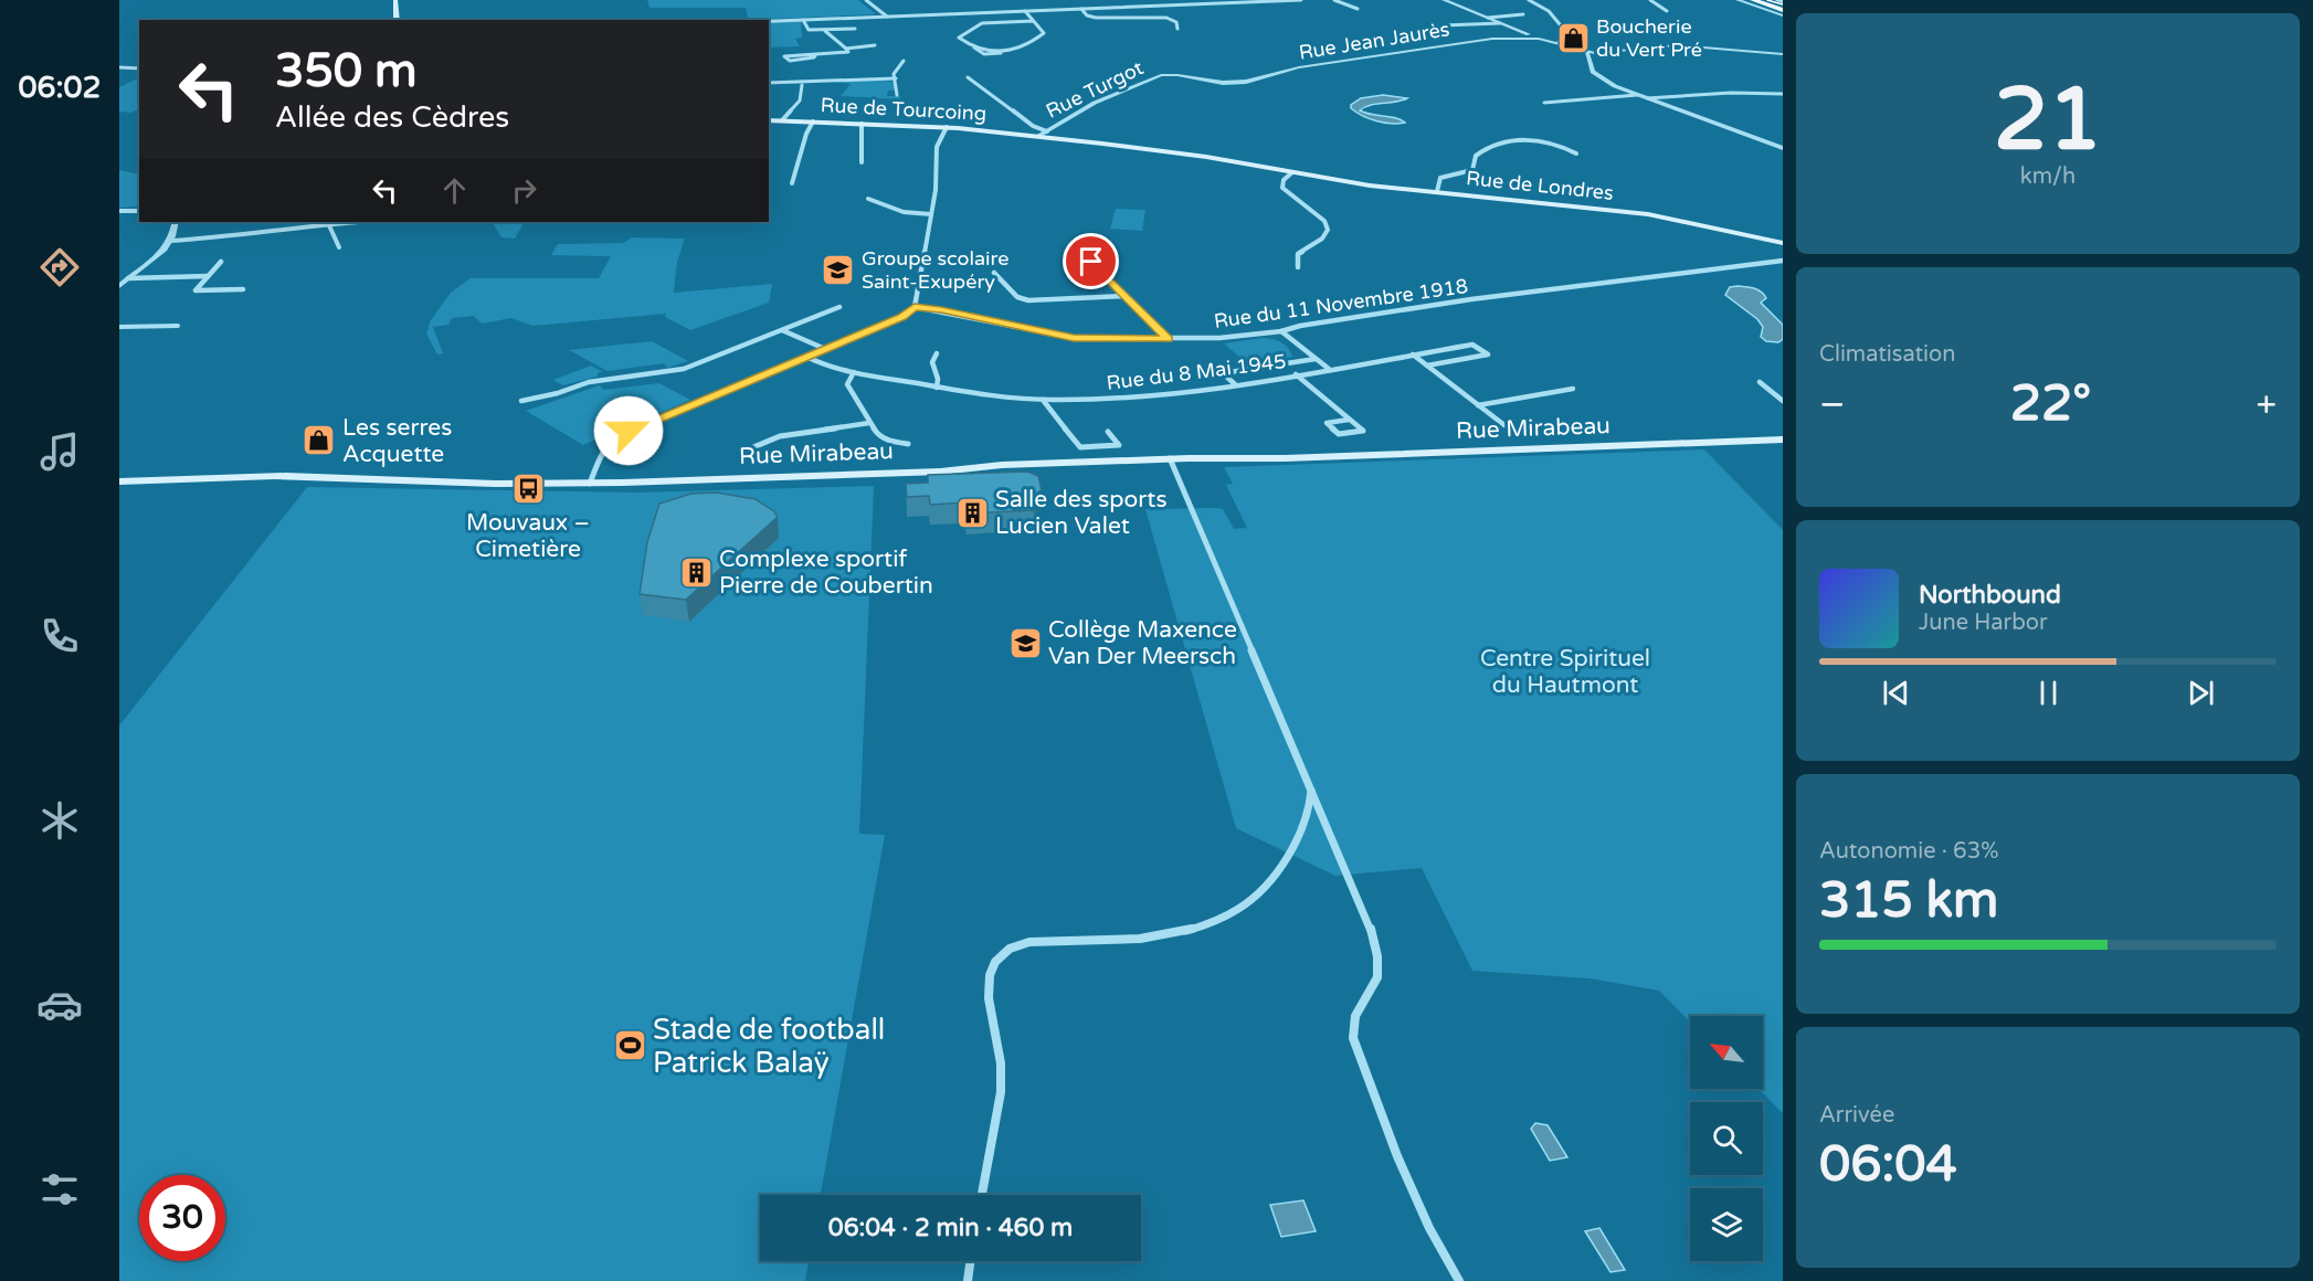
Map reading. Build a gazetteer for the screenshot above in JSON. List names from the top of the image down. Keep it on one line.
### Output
{"streets":{"main road":["Rue de Tourcoing","Rue de Londres","Rue Mirabeau"],"street":["Rue Jean Jaurès","Rue Turgot","Rue du 11 Novembre 1918","Rue du 8 Mai 1945"]},"crossings":[["Rue Jean Jaurès","Rue Turgot"],["Rue Turgot","Rue de Tourcoing"],["Rue Turgot","Rue de Londres"],["Rue de Tourcoing","Rue de Londres"]],"parks":["Centre Spirituel du Hautmont"],"places":{"shop":["Boucherie du Vert Pré","Les serres Acquette"],"school or university":["Groupe scolaire Saint-Exupéry","Collège Maxence Van Der Meersch"],"bus stop":["Mouvaux – Cimetière"],"building":["Salle des sports Lucien Valet","Complexe sportif Pierre de Coubertin"],"sports":["Stade de football Patrick Balaÿ"]},"north":"top left","page":{"tabs":"06:02","tile":[["21","km/h"],"Climatisation",["Autonomie · 63%","315 km"],["Arrivée","06:04"]],"turn":["350 m","Allée des Cèdres"],"heat":["−","22°","+"],"song":["Northbound","June Harbor"],"limit":"30","trip":"06:04 · 2 min · 460 m"}}
